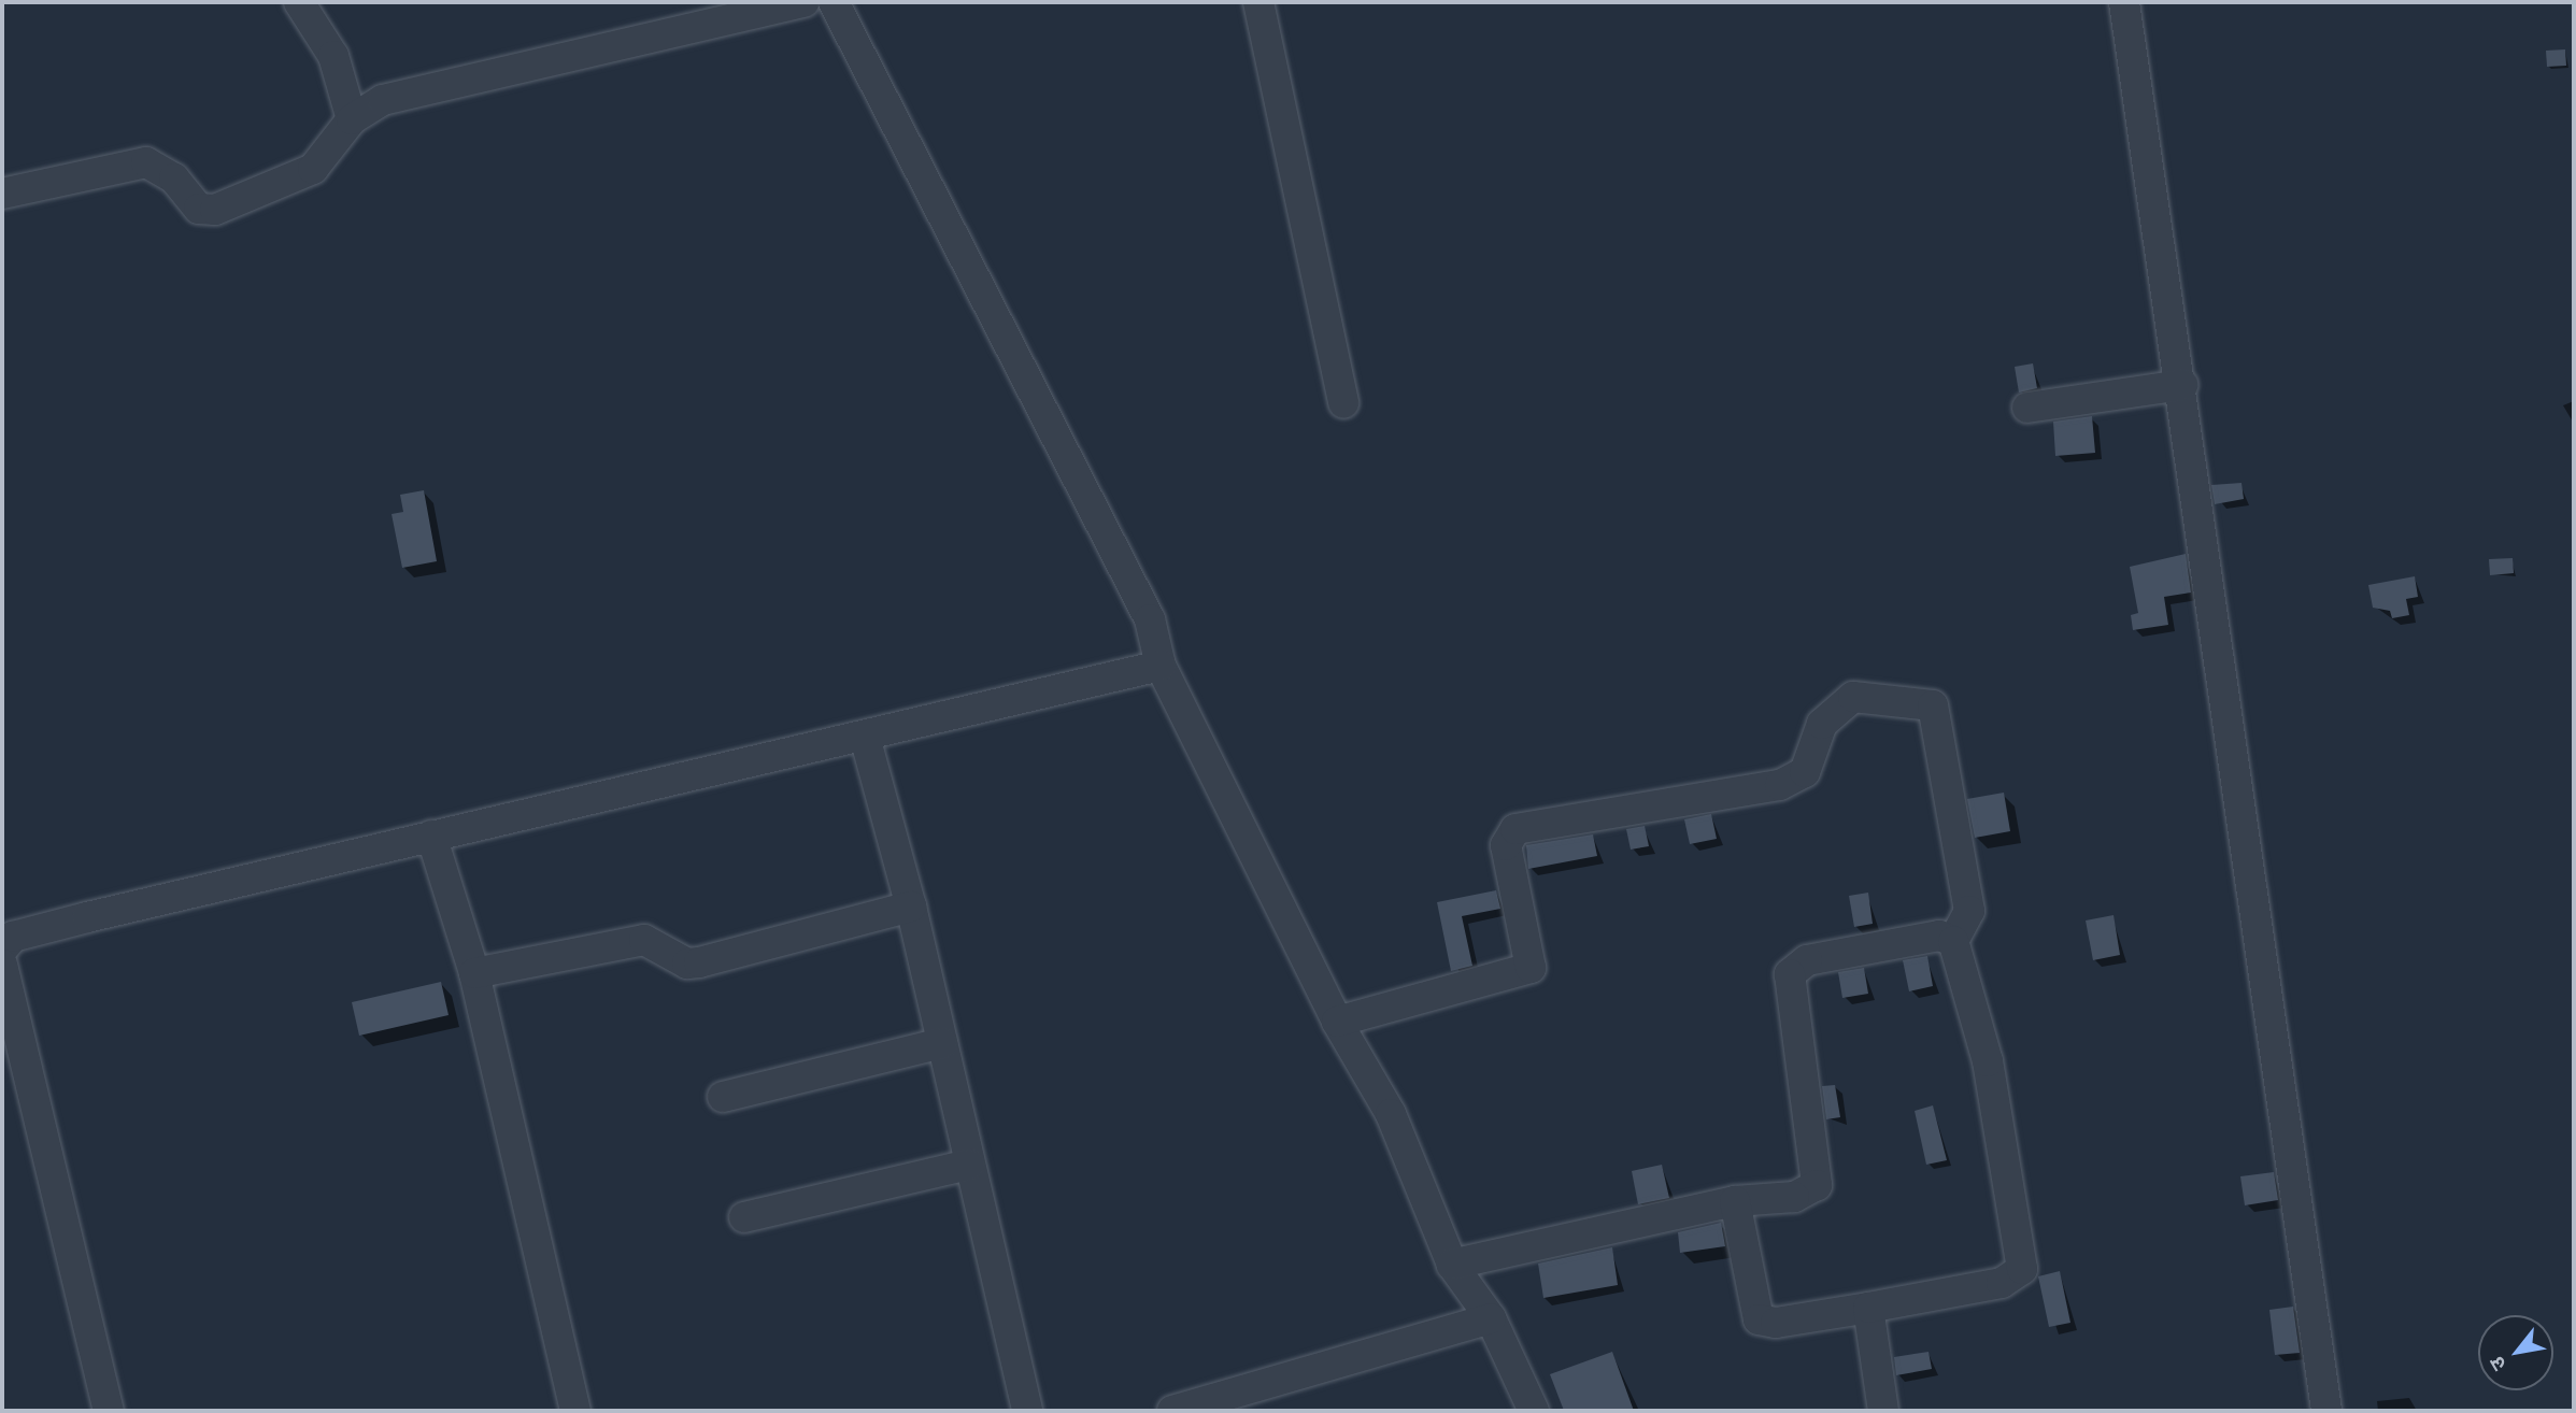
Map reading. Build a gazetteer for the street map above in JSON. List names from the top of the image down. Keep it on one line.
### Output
{"north":"bottom left"}
